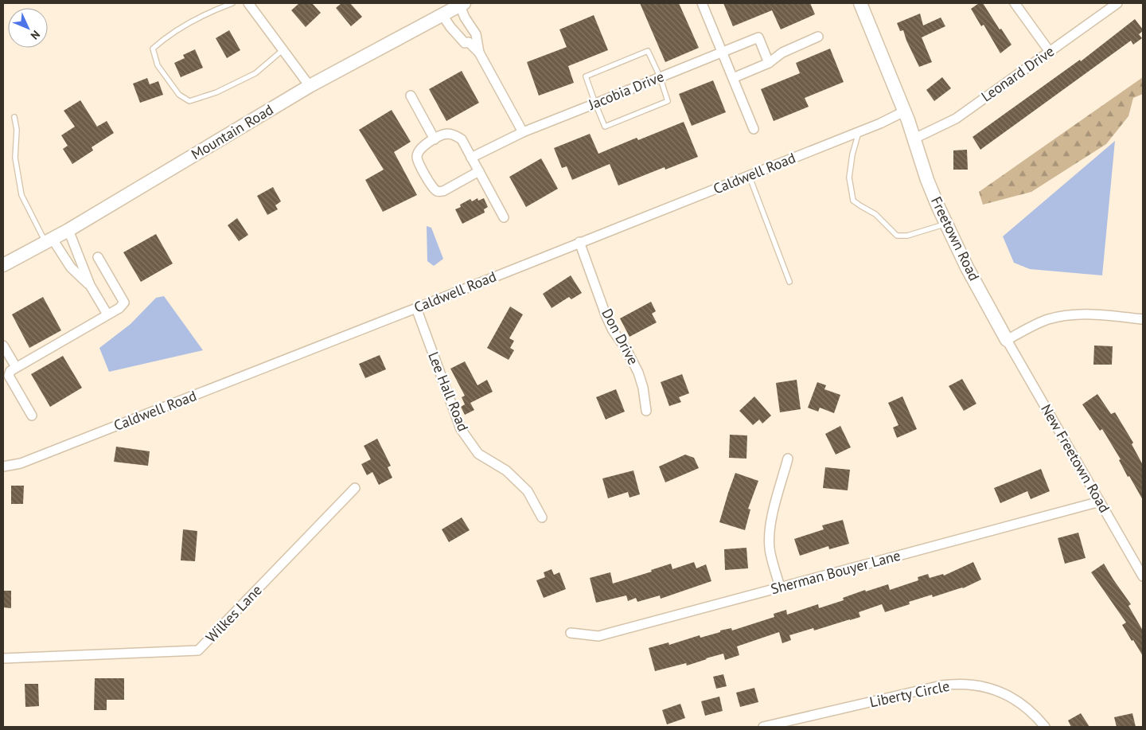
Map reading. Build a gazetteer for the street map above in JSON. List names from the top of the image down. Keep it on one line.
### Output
{"streets":{"main road":["Mountain Road","Freetown Road"],"street":["Leonard Drive","Jacobia Drive","Caldwell Road","Don Drive","Lee Hall Road","New Freetown Road","Sherman Bouyer Lane","Wilkes Lane","Liberty Circle"]},"crossings":[["Leonard Drive","Freetown Road"],["Caldwell Road","Freetown Road"],["Caldwell Road","Don Drive"],["Caldwell Road","Lee Hall Road"],["Freetown Road","New Freetown Road"],["New Freetown Road","Sherman Bouyer Lane"]],"north":"bottom right"}
